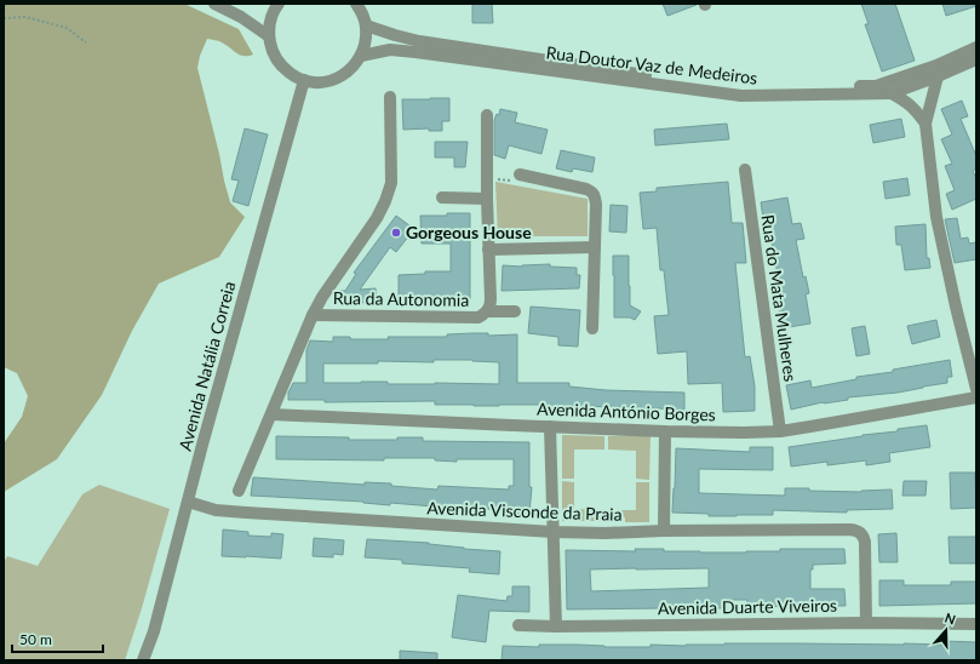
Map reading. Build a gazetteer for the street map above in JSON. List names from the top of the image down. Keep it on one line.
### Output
{"streets":{"street":["Rua Doutor Vaz de Medeiros","Rua do Mata Mulheres","Rua da Autonomia","Avenida Natália Correia","Avenida António Borges","Avenida Visconde da Praia","Avenida Duarte Viveiros"]},"crossings":[["Rua do Mata Mulheres","Avenida António Borges"],["Avenida Natália Correia","Avenida Visconde da Praia"],["Avenida Visconde da Praia","Avenida Duarte Viveiros"]],"places":["Gorgeous House"],"scale_bar":"50 m","north":"top"}
